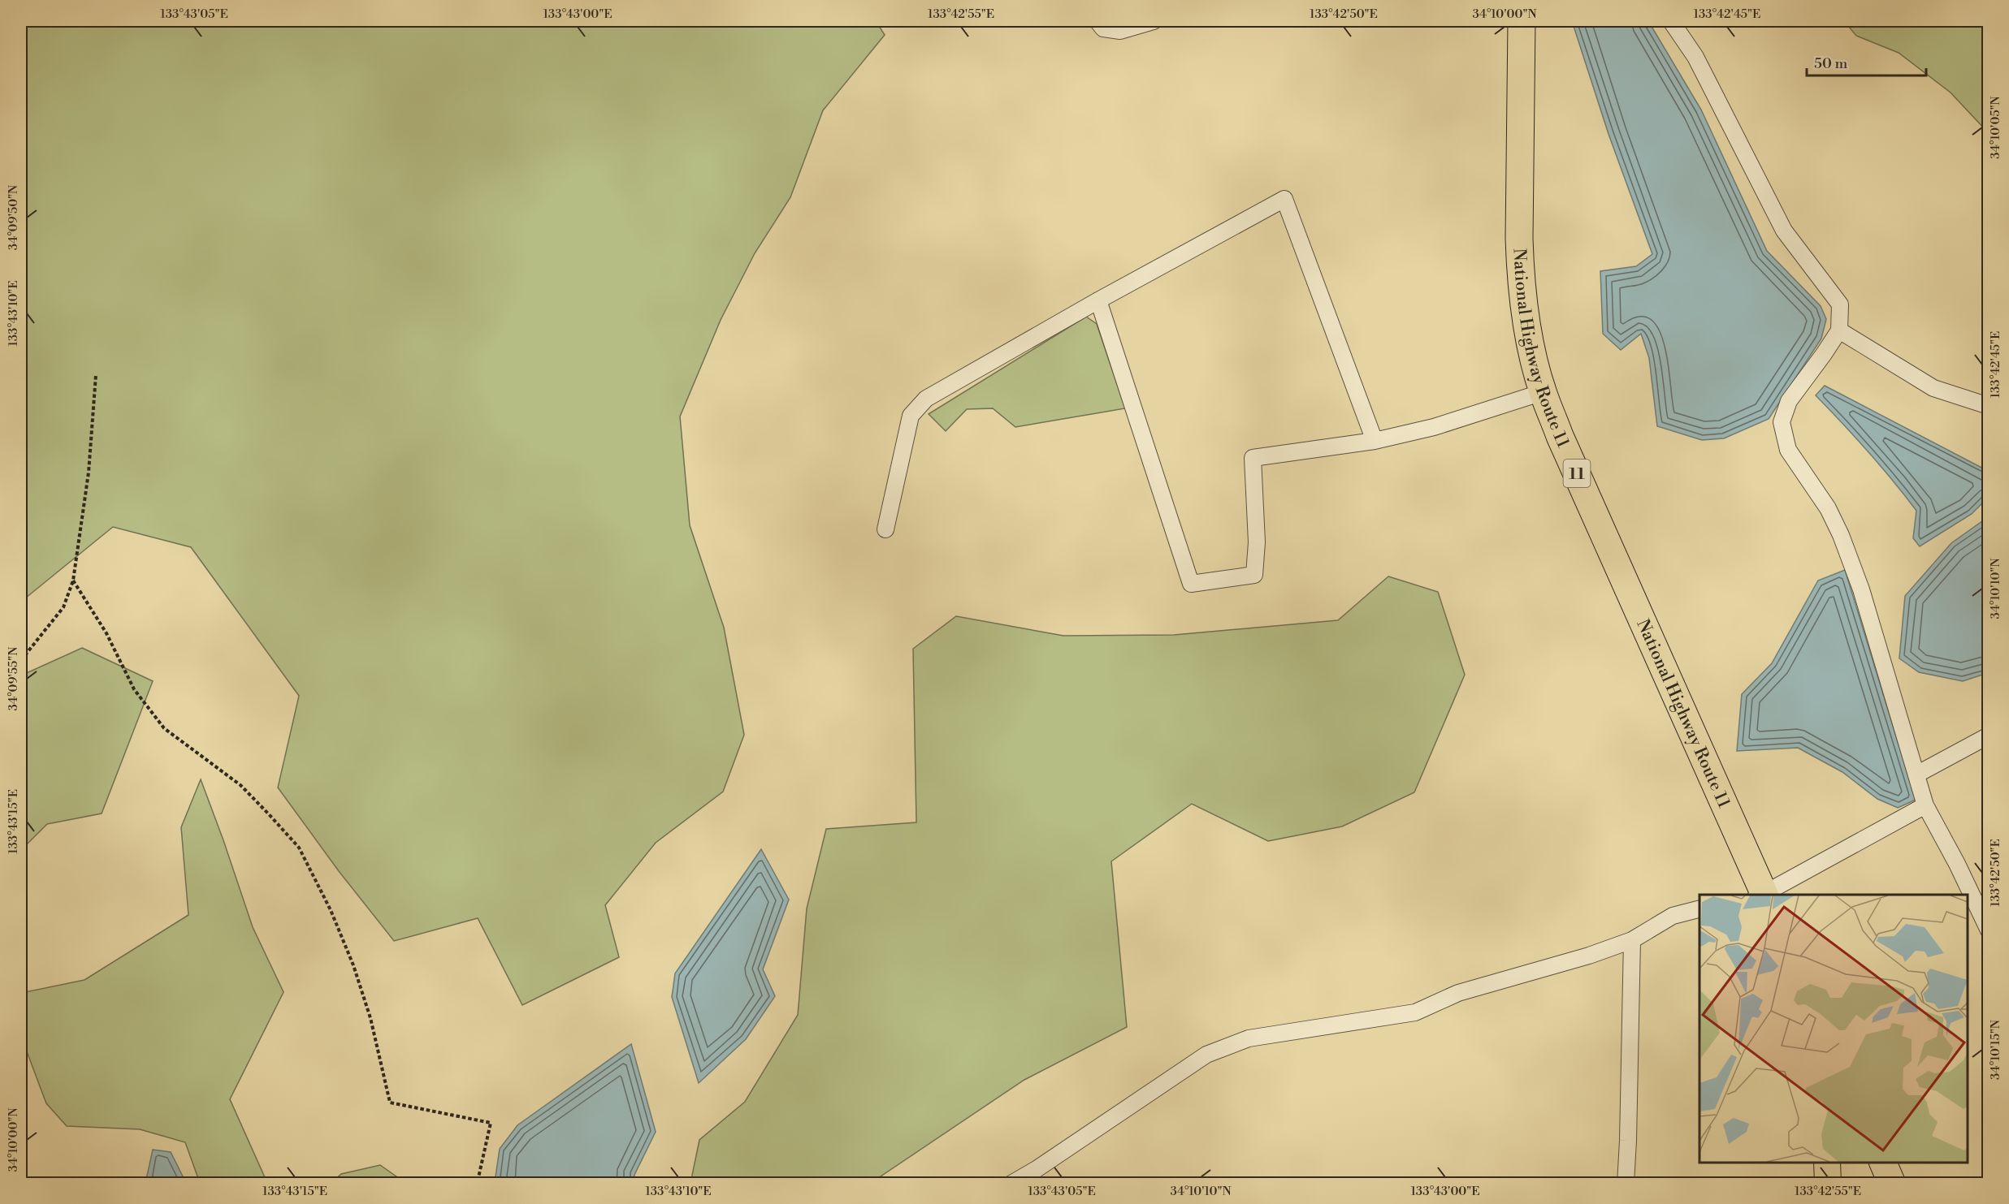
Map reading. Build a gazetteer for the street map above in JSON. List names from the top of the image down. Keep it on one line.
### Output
{"streets":{"highway":["National Highway Route 11","11"]},"scale_bar":"50 m","coordinates":["133°43'05\"E","133°43'00\"E","133°42'55\"E","133°42'50\"E","34°10'00\"N","133°42'45\"E","34°10'05\"N","34°09'50\"N","133°43'10\"E","34°10'10\"N","34°09'55\"N","133°43'15\"E","34°10'15\"N"]}
